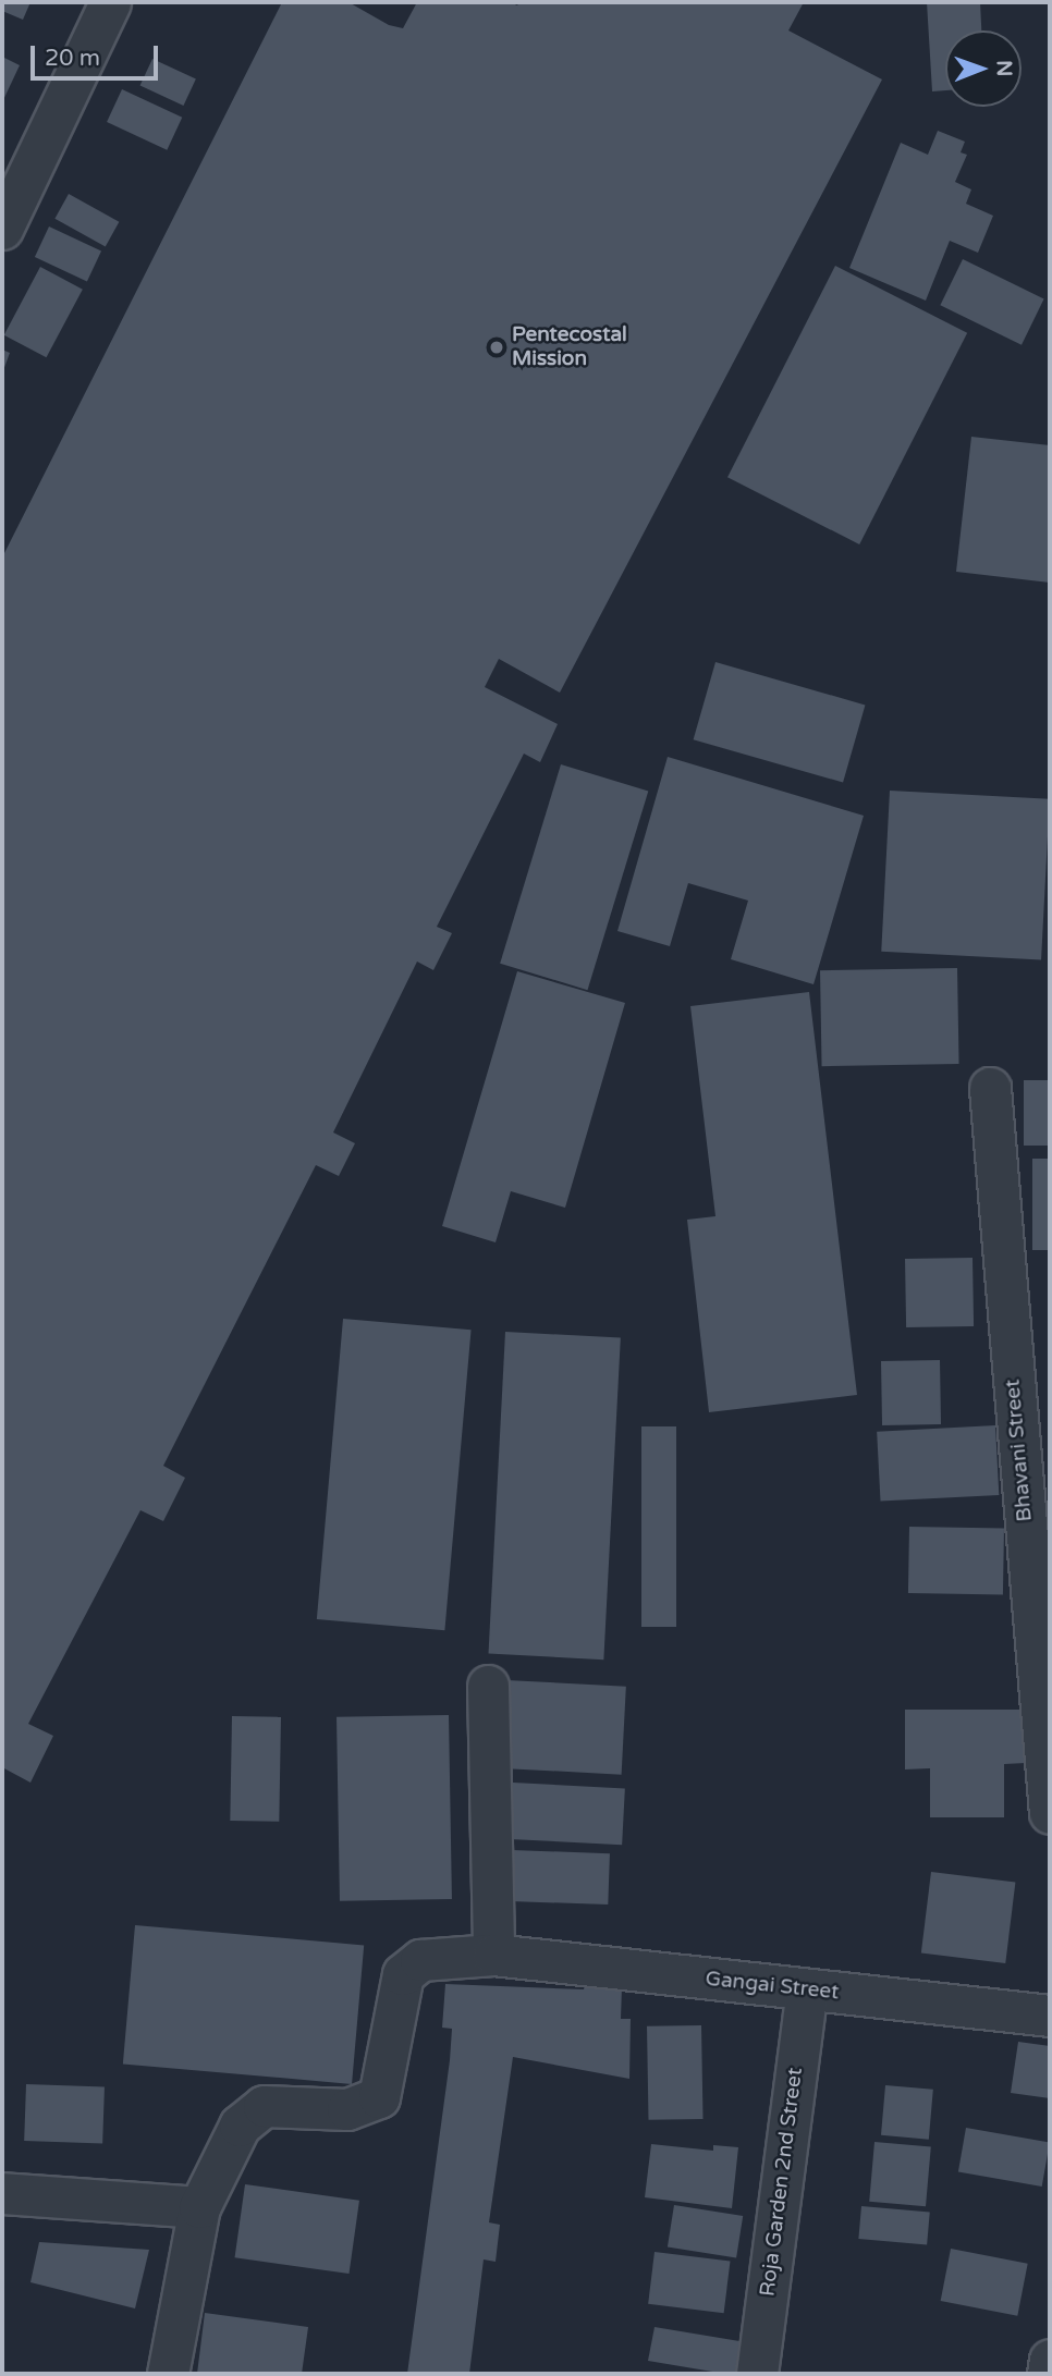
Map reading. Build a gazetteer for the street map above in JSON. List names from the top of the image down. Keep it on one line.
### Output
{"streets":{"street":["Bhavani Street","Gangai Street","Roja Garden 2nd Street"]},"crossings":[["Gangai Street","Roja Garden 2nd Street"]],"places":["Pentecostal Mission"],"scale_bar":"20 m","north":"right"}
